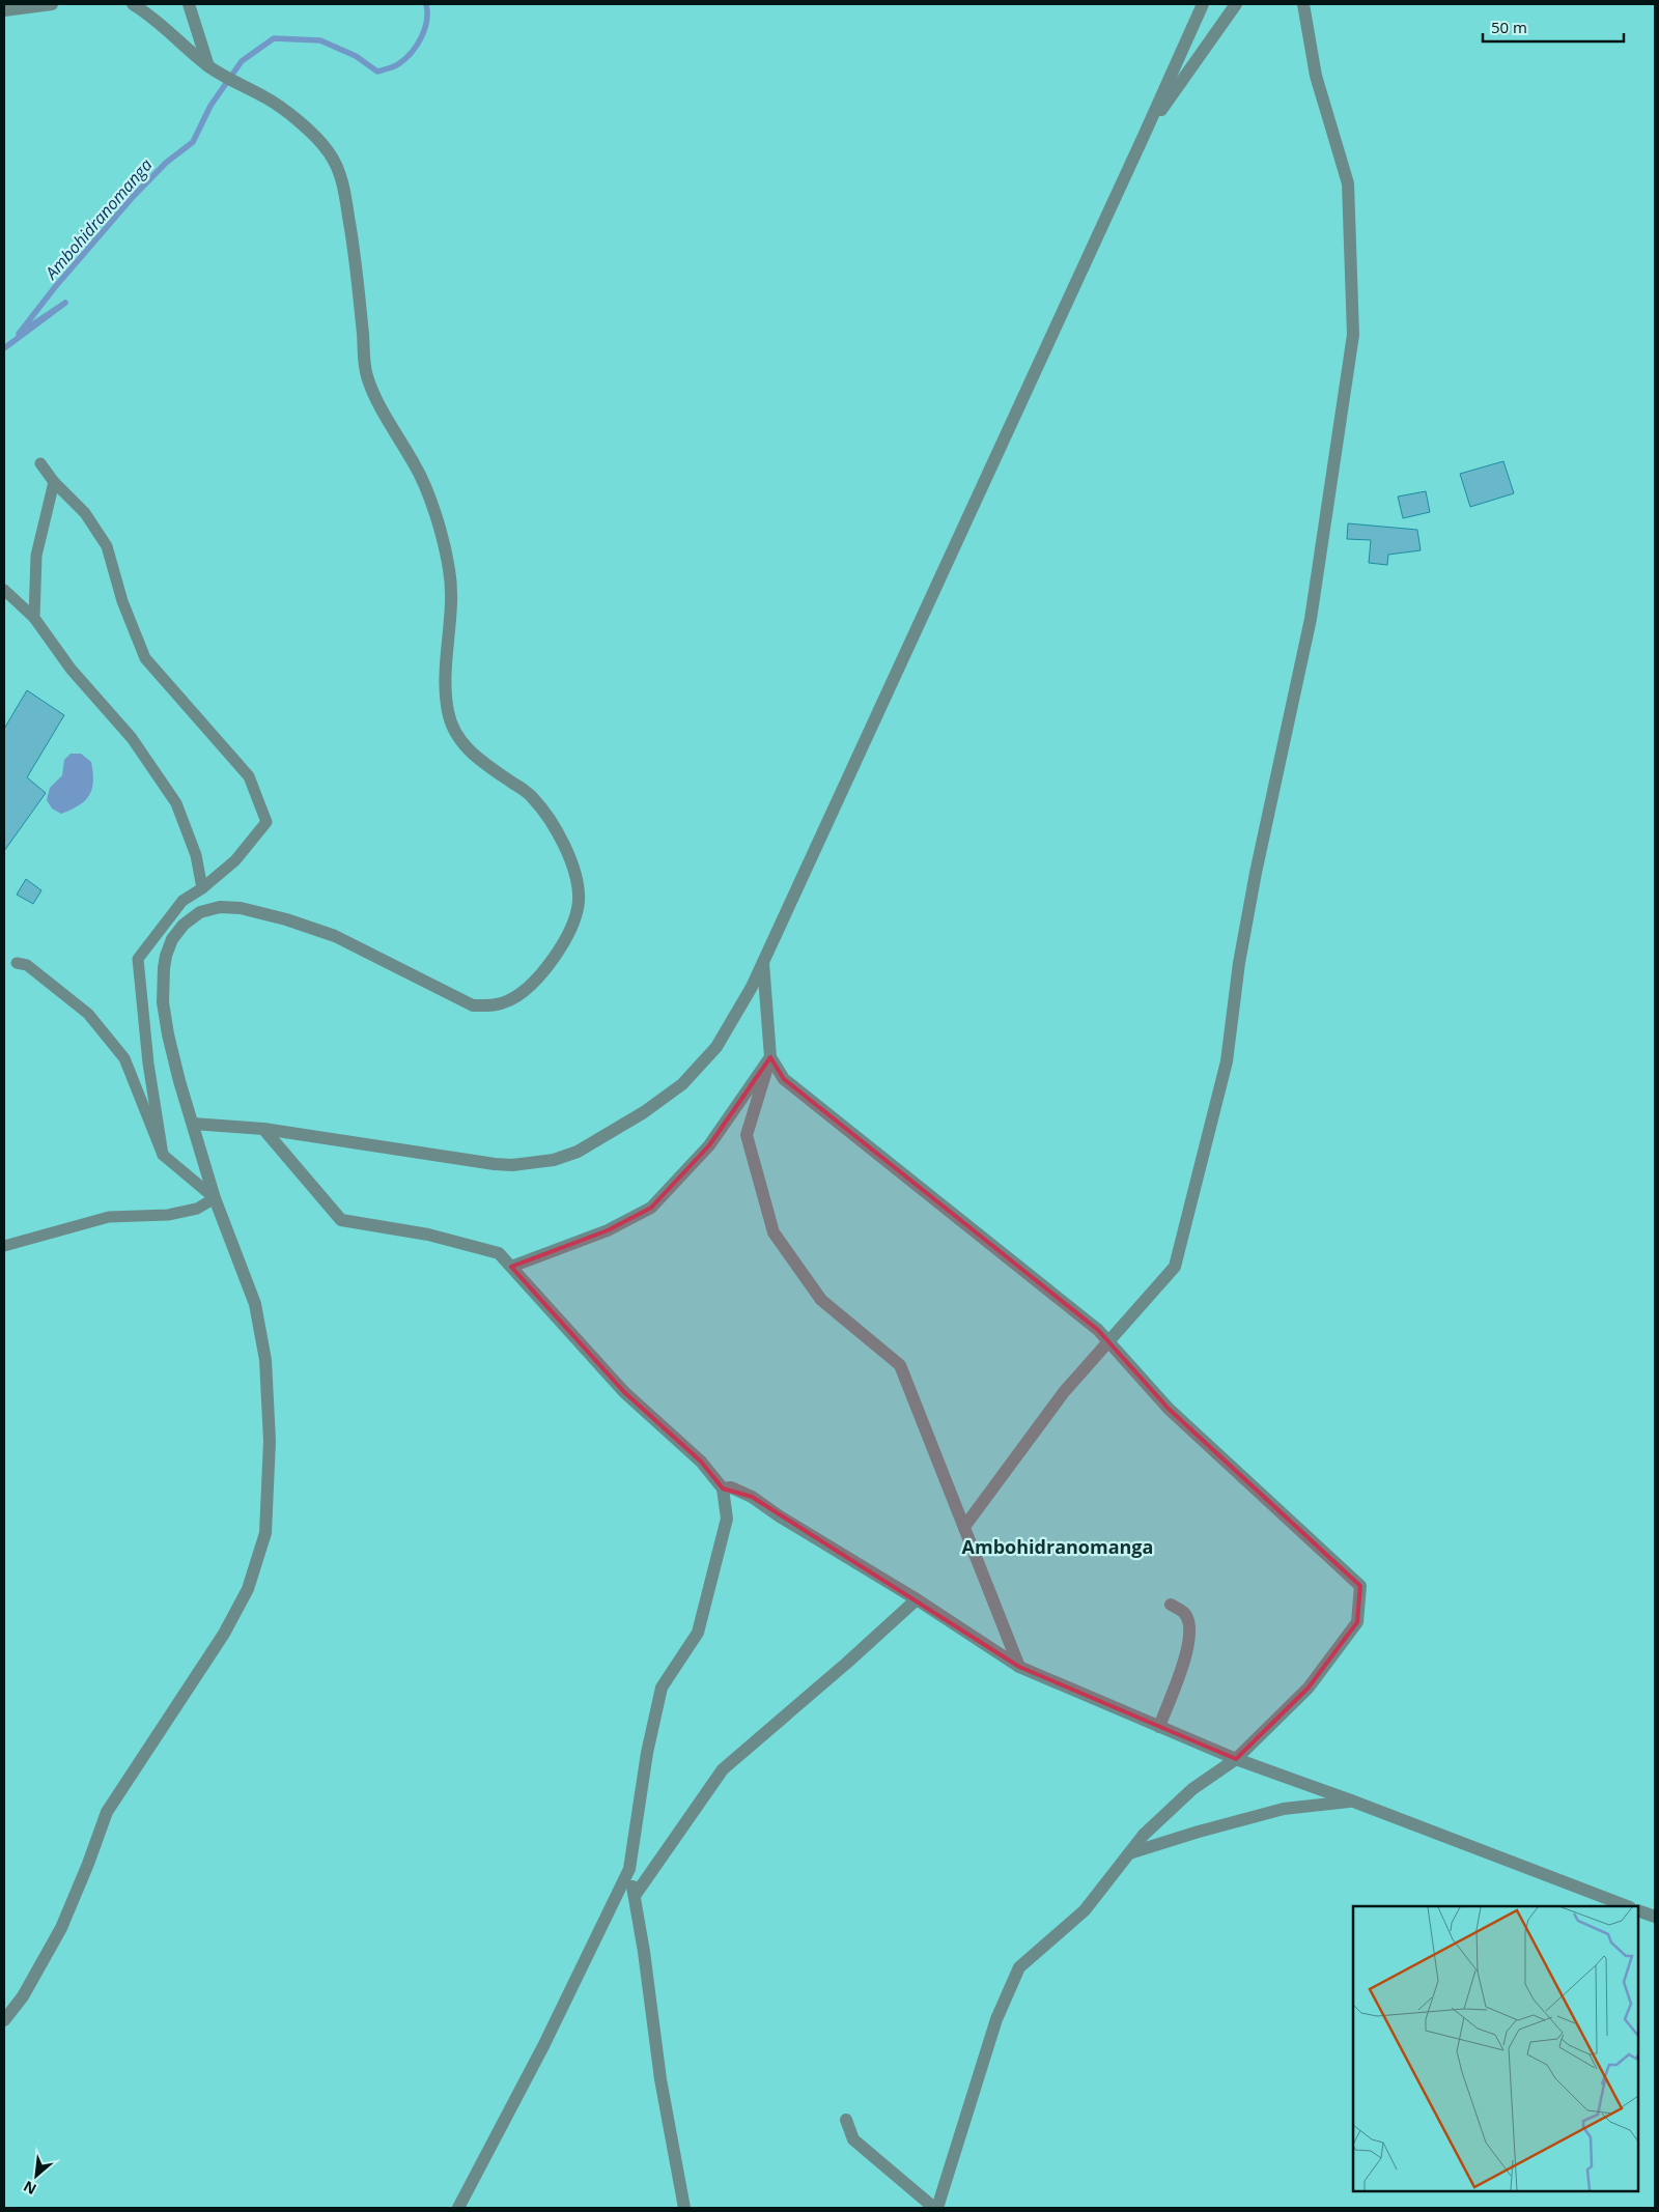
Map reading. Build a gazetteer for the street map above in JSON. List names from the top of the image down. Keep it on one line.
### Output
{"districts":["Ambohidranomanga"],"water":["Ambohidranomanga"],"scale_bar":"50 m","north":"bottom left"}
